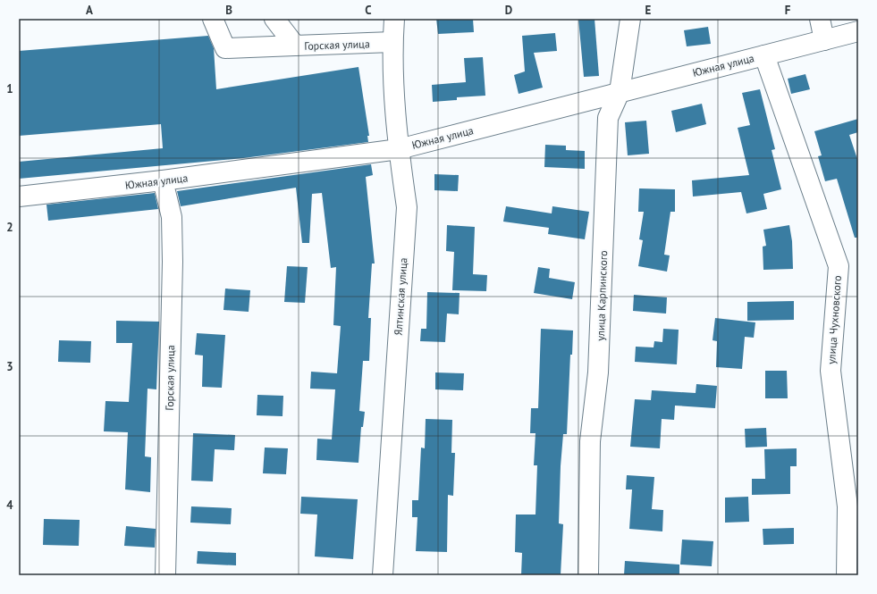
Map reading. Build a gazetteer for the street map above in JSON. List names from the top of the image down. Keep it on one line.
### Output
{"streets":{"street":["Горская улица","Южная улица","улица Карпинского","Ялтинская улица","улица Чухновского"]},"crossings":[["Горская улица","Южная улица"],["Горская улица","Ялтинская улица"],["Южная улица","улица Карпинского"],["Южная улица","Ялтинская улица"],["Южная улица","улица Чухновского"]],"grid":{"columns":["A","B","C","D","E","F"],"rows":["1","2","3","4"]}}
